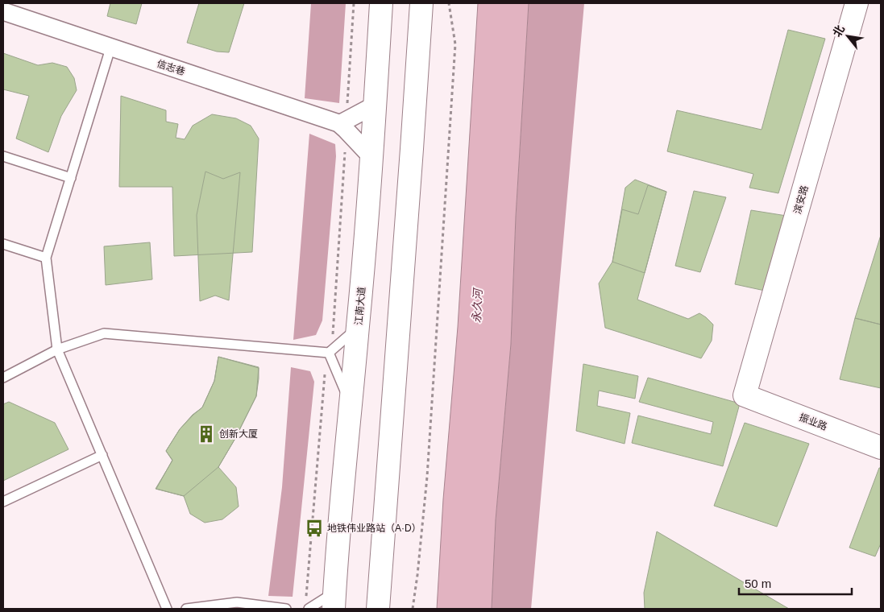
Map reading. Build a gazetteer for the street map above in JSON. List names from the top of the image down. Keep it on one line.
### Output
{"streets":{"main road":["滨安路","江南大道","振业路"],"street":["信志巷"]},"crossings":[["信志巷","江南大道"],["滨安路","振业路"]],"water":["永久河"],"places":{"building":["创新大厦"],"bus stop":["地铁伟业路站（A·D）"]},"scale_bar":"50 m","north":"top left"}
